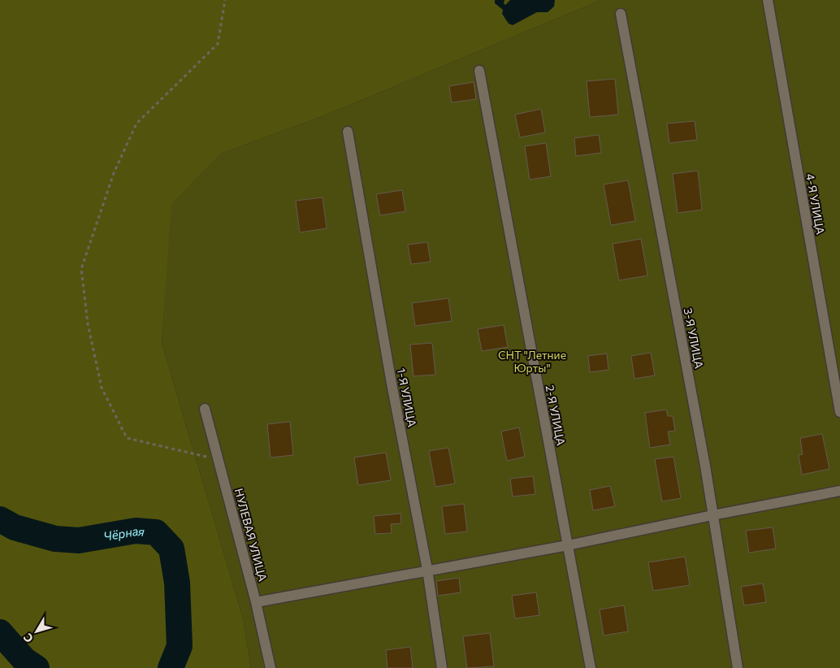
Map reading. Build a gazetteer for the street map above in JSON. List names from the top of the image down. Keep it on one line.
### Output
{"streets":{"street":["4-Я УЛИЦА","3-Я УЛИЦА","1-Я УЛИЦА","2-Я УЛИЦА","НУЛЕВАЯ УЛИЦА"]},"water":["Чёрная"],"parks":["СНТ \"Летние Юрты\""],"north":"bottom left"}
